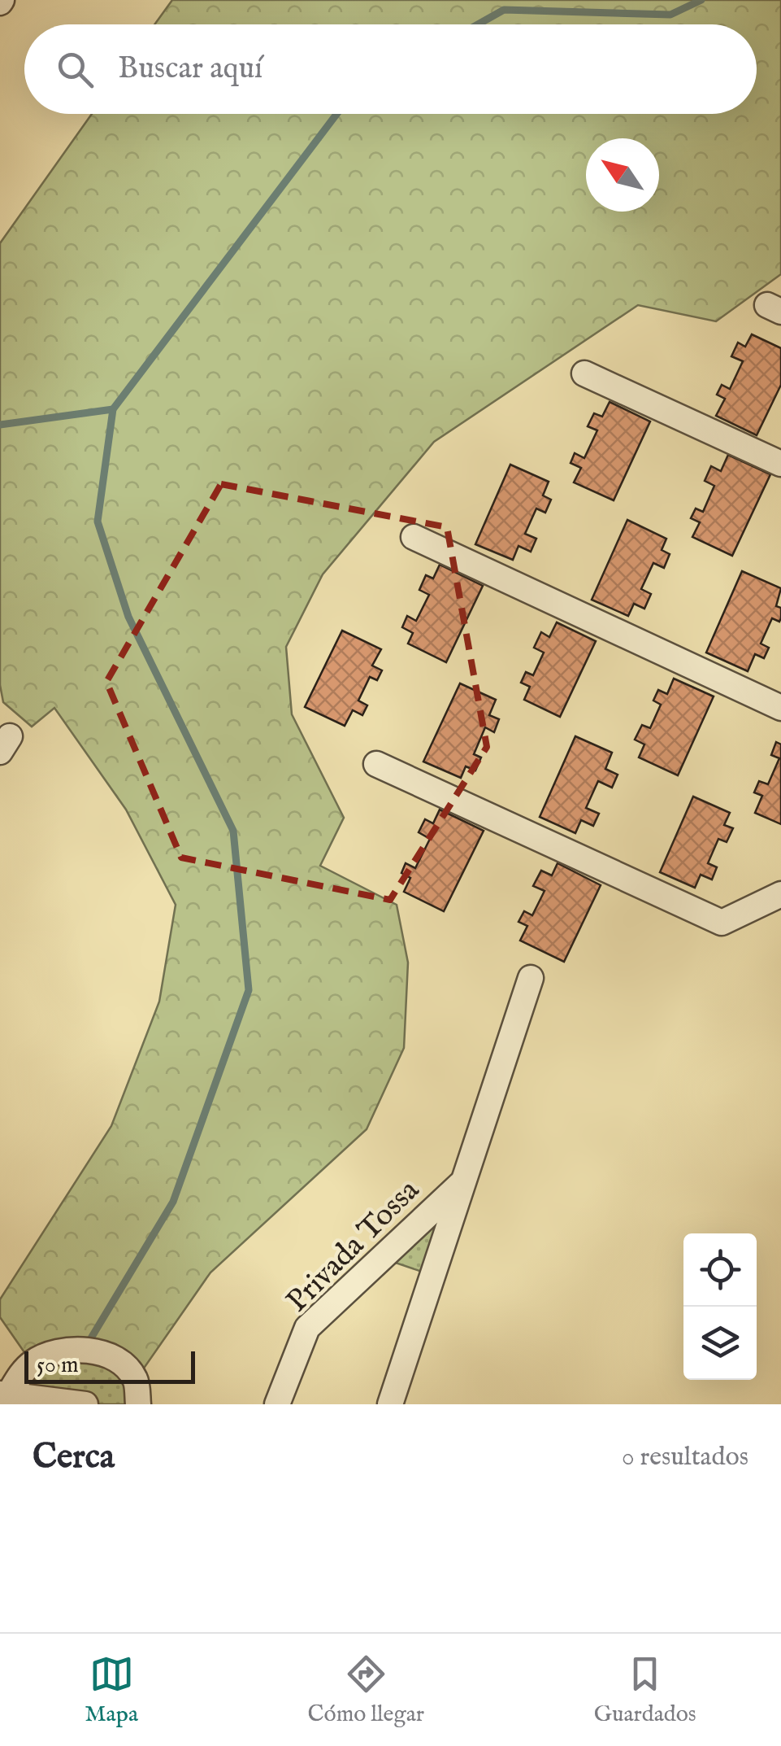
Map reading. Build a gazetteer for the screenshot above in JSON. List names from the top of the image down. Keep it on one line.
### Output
{"streets":{"street":["Privada Tossa"]},"scale_bar":"50 m","north":"top left","page":{"search":"Buscar aquí","scale":"50 m","heading":["Cerca","0 resultados"],"nav":["Mapa","Cómo llegar","Guardados"]}}
